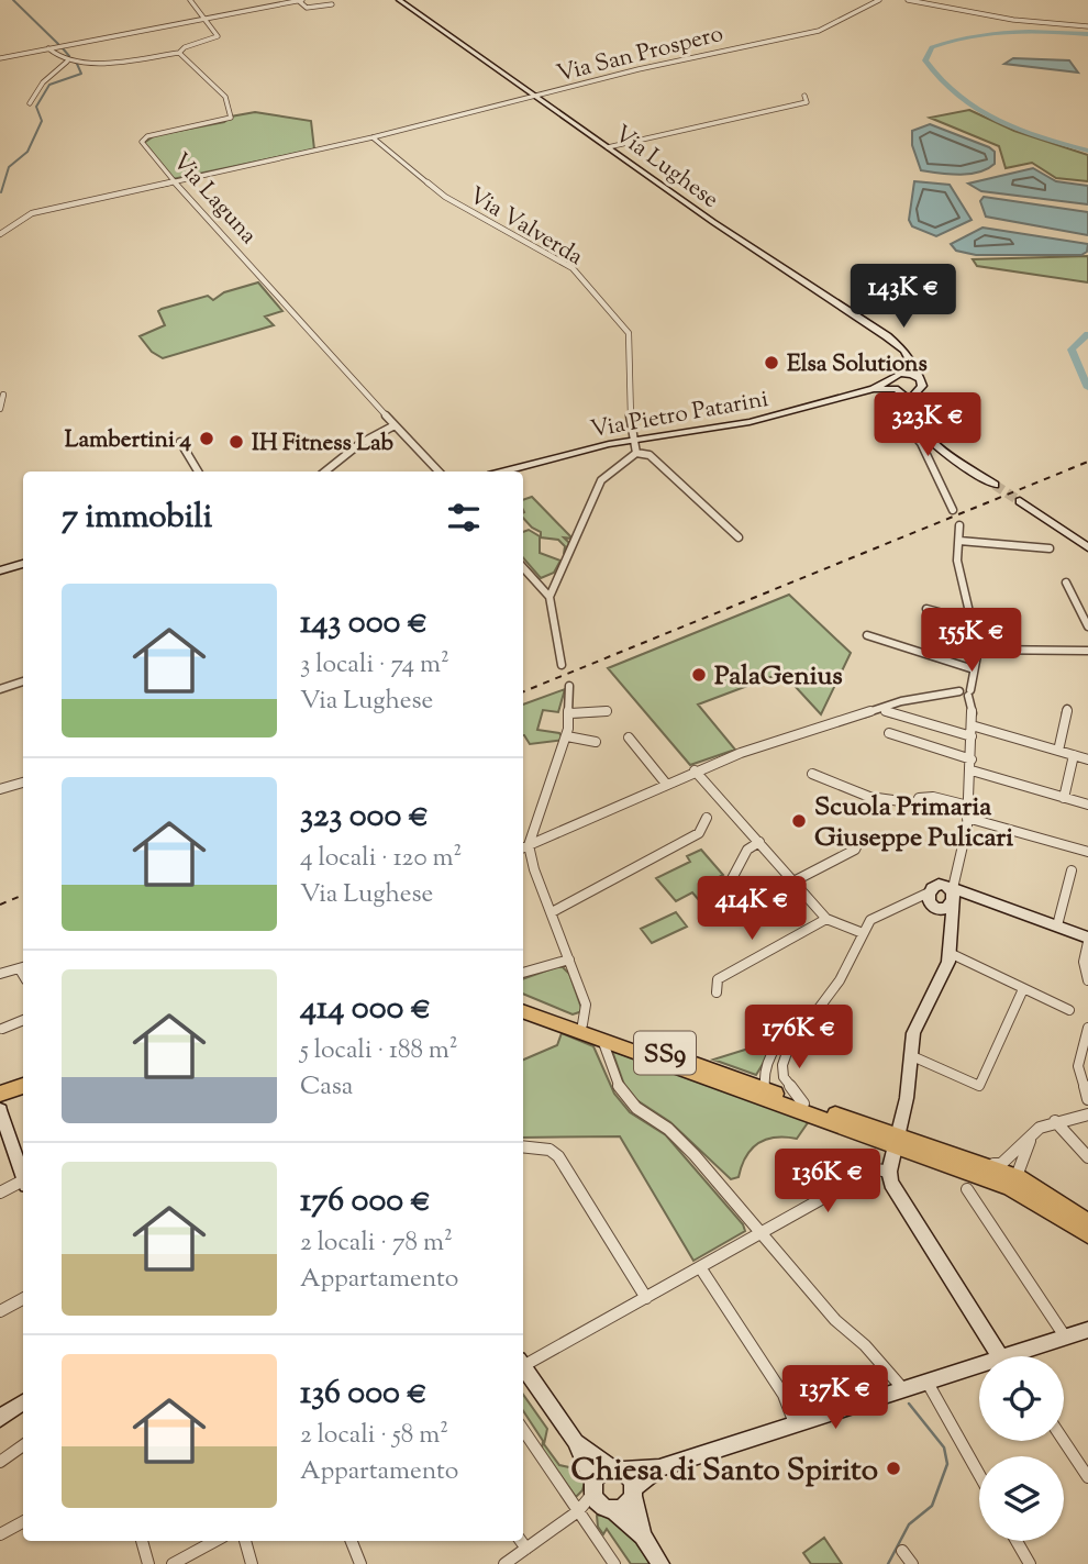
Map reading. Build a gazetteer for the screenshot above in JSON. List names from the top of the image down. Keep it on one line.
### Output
{"streets":{"main road":["Via Lughese","Via Pietro Patarini","SS9"],"street":["Via San Prospero","Via Laguna","Via Valverda"]},"crossings":[["Via San Prospero","Via Lughese"],["Via Valverda","Via Pietro Patarini"]],"places":["Elsa Solutions","Lambertini 4","IH Fitness Lab","PalaGenius","Scuola Primaria Giuseppe Pulicari","Chiesa di Santo Spirito"],"page":{"price":["143K €","323K €","155K €","414K €","176K €","136K €","137K €"],"heading":"7 immobili","list":[{"name":"143 000 €","note":"3 locali · 74 m² · Via Lughese"},{"name":"323 000 €","note":"4 locali · 120 m² · Via Lughese"},{"name":"414 000 €","note":"5 locali · 188 m² · Casa"},{"name":"176 000 €","note":"2 locali · 78 m² · Appartamento"},{"name":"136 000 €","note":"2 locali · 58 m² · Appartamento"}]}}
